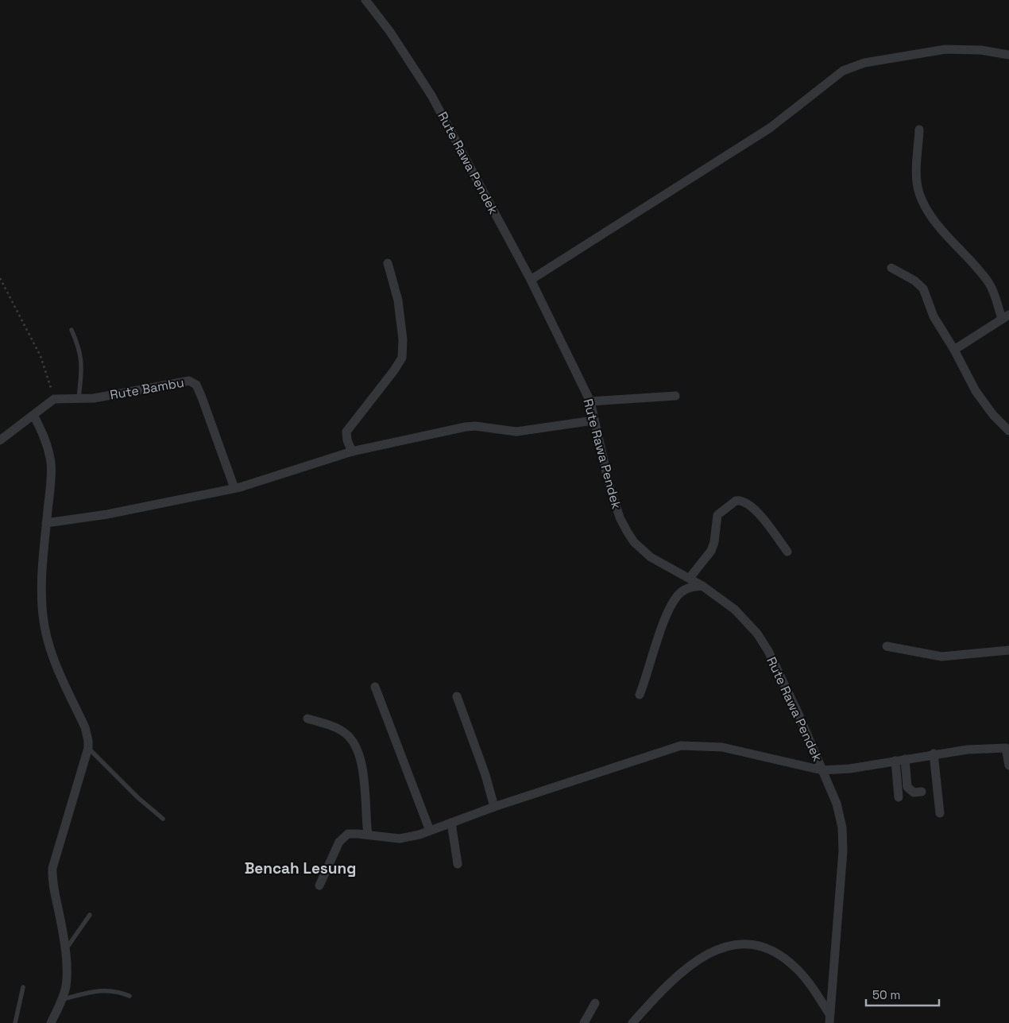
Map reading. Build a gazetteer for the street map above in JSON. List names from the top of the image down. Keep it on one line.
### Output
{"streets":{"street":["Rute Rawa Pendek","Rute Bambu"]},"districts":["Bencah Lesung"],"scale_bar":"50 m"}
